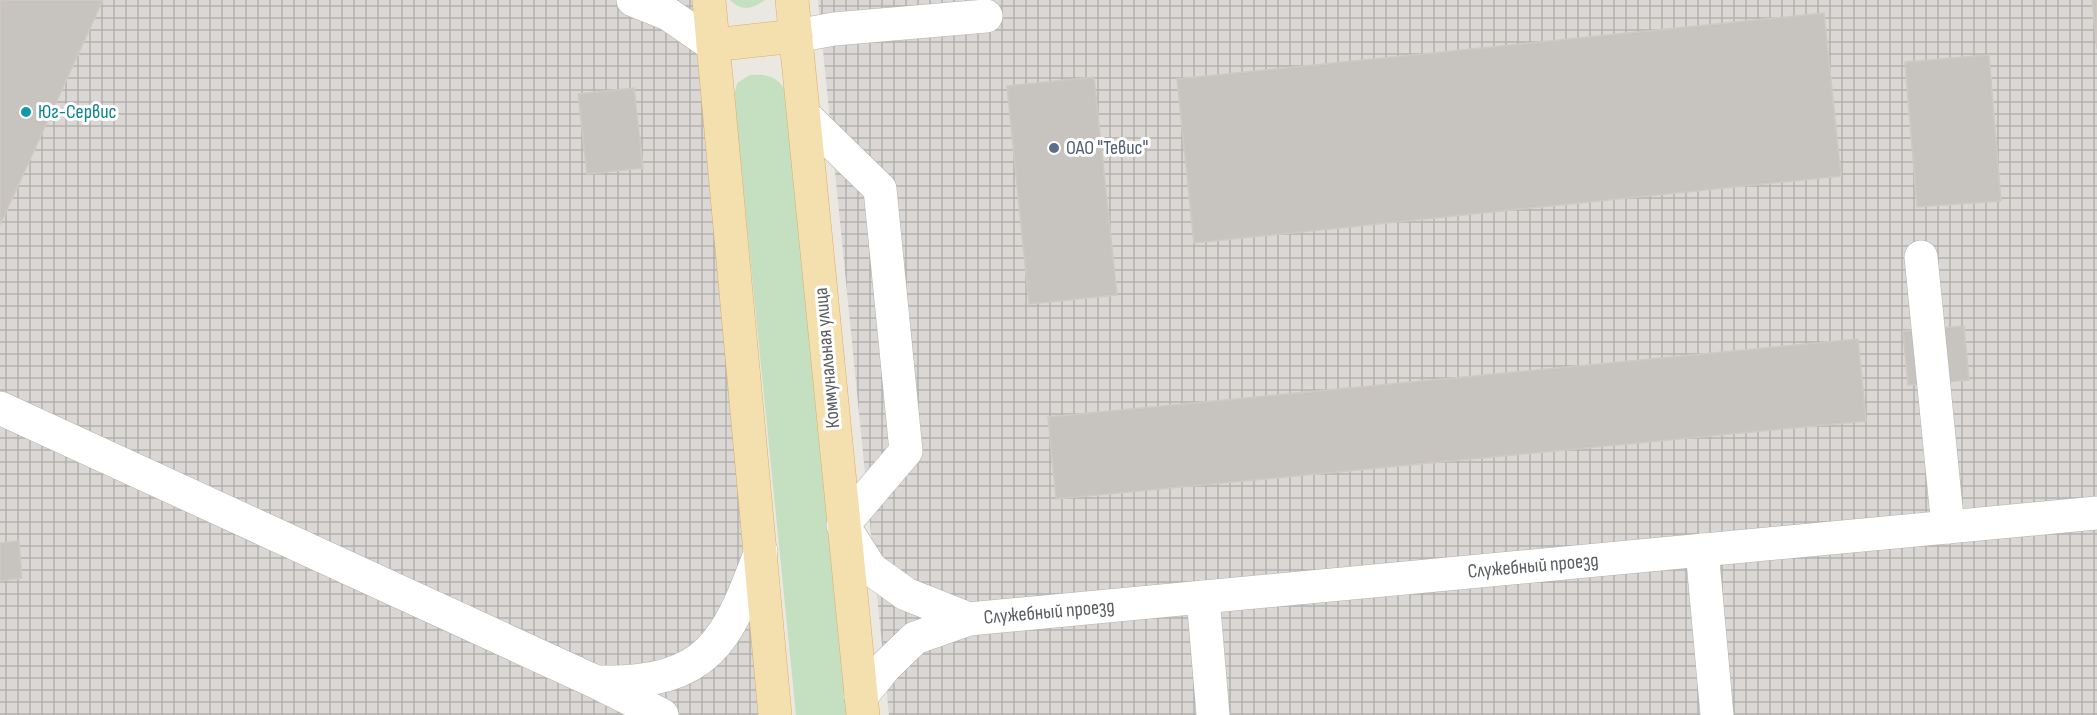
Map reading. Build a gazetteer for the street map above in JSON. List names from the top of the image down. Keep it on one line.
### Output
{"streets":{"main road":["Коммунальная улица"],"street":["Служебный проезд"]},"crossings":[["Коммунальная улица","Служебный проезд"]],"places":["Юг-Сервис","ОАО \"Тевис\""]}
